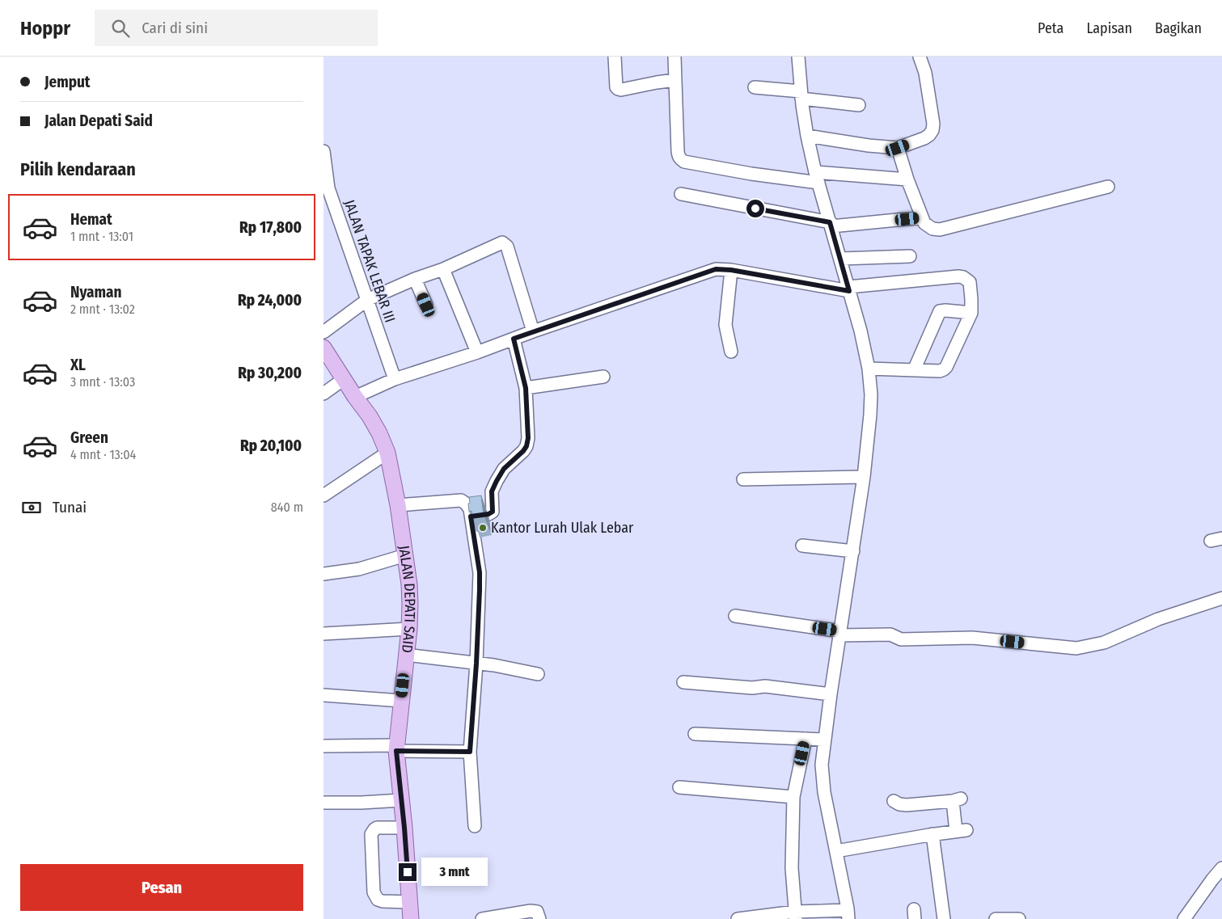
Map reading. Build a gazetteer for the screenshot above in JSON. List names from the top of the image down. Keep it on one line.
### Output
{"streets":{"main road":["JALAN DEPATI SAID"],"street":["JALAN TAPAK LEBAR III"]},"places":["Kantor Lurah Ulak Lebar"],"page":{"header":"Hoppr","search":"Cari di sini","nav":["Peta","Lapisan","Bagikan"],"banner":["Jemput","Jalan Depati Said"],"heading":"Pilih kendaraan","list":[{"name":"Hemat","note":"1 mnt · 13:01","value":"Rp 17,800"},{"name":"Nyaman","note":"2 mnt · 13:02","value":"Rp 24,000"},{"name":"XL","note":"3 mnt · 13:03","value":"Rp 30,200"},{"name":"Green","note":"4 mnt · 13:04","value":"Rp 20,100"}],"pay":["Tunai","840 m"],"buttons":"Pesan","bubble":"3 mnt"}}
